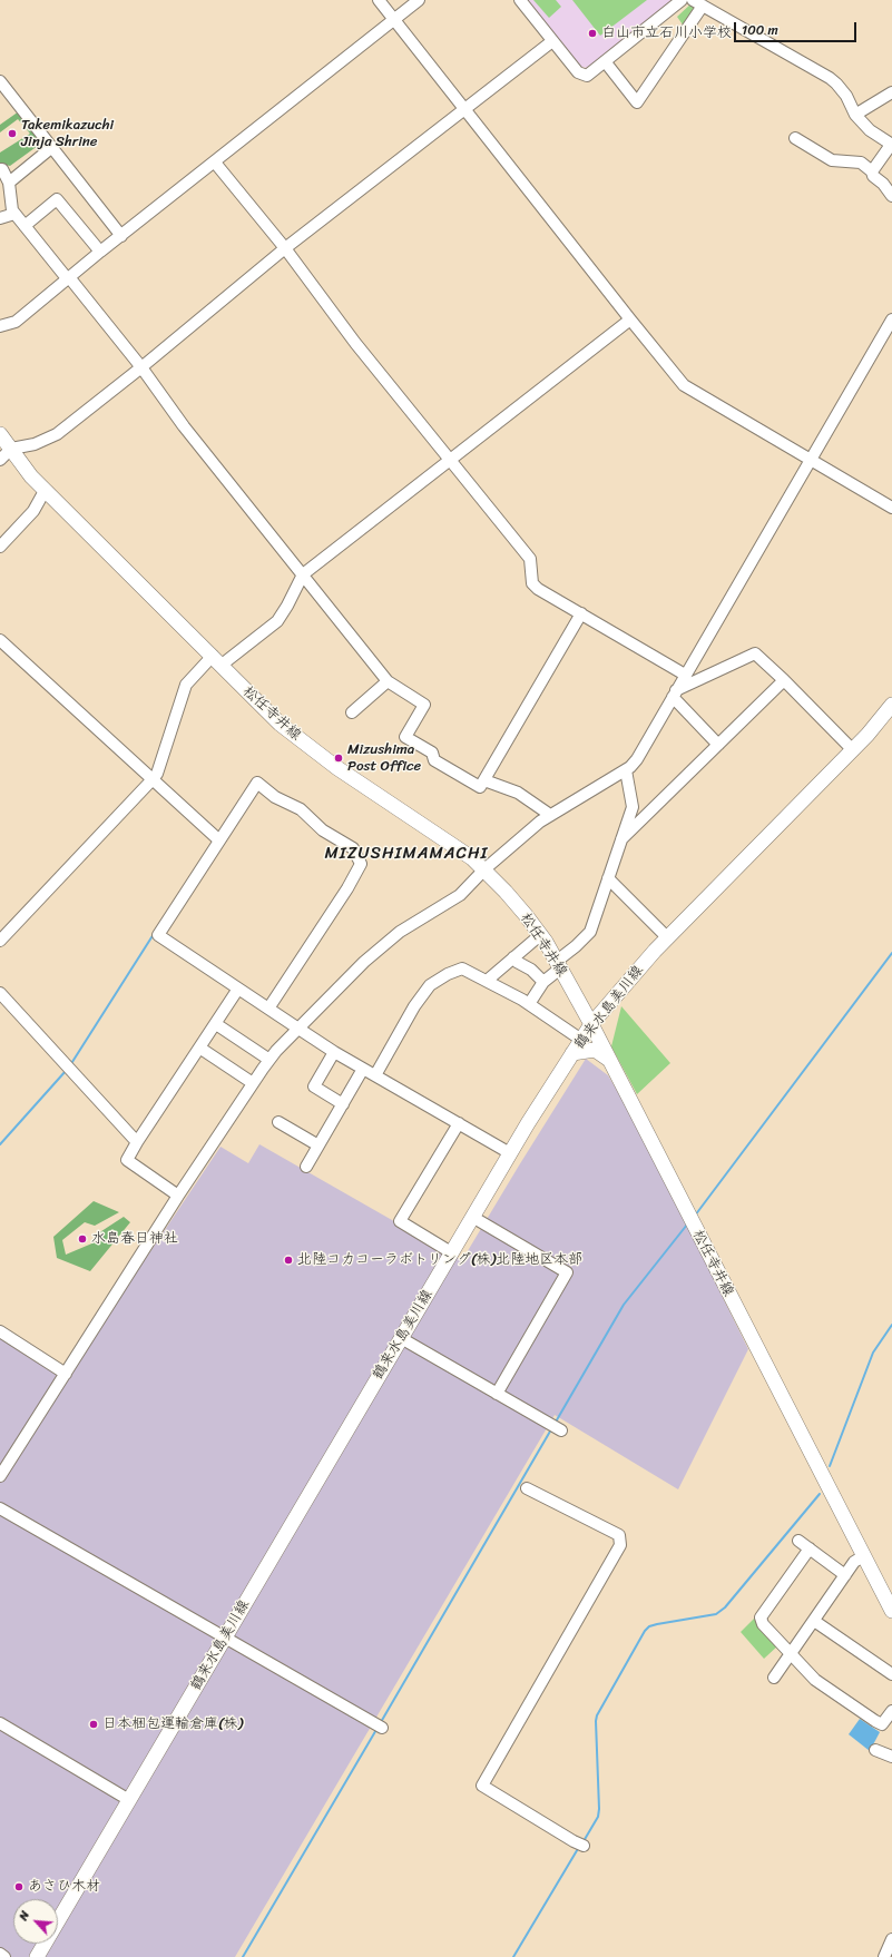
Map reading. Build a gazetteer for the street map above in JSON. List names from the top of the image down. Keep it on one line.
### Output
{"streets":{"main road":["松任寺井線","鶴来水島美川線"]},"crossings":[["松任寺井線","鶴来水島美川線"]],"districts":["MIZUSHIMAMACHI"],"places":["白山市立石川小学校","Takemikazuchi Jinja Shrine","Mizushima Post Office","水島春日神社","北陸コカコーラボトリング(株)北陸地区本部","日本梱包運輸倉庫(株)","あさひ木材"],"scale_bar":"100 m","north":"top left"}
